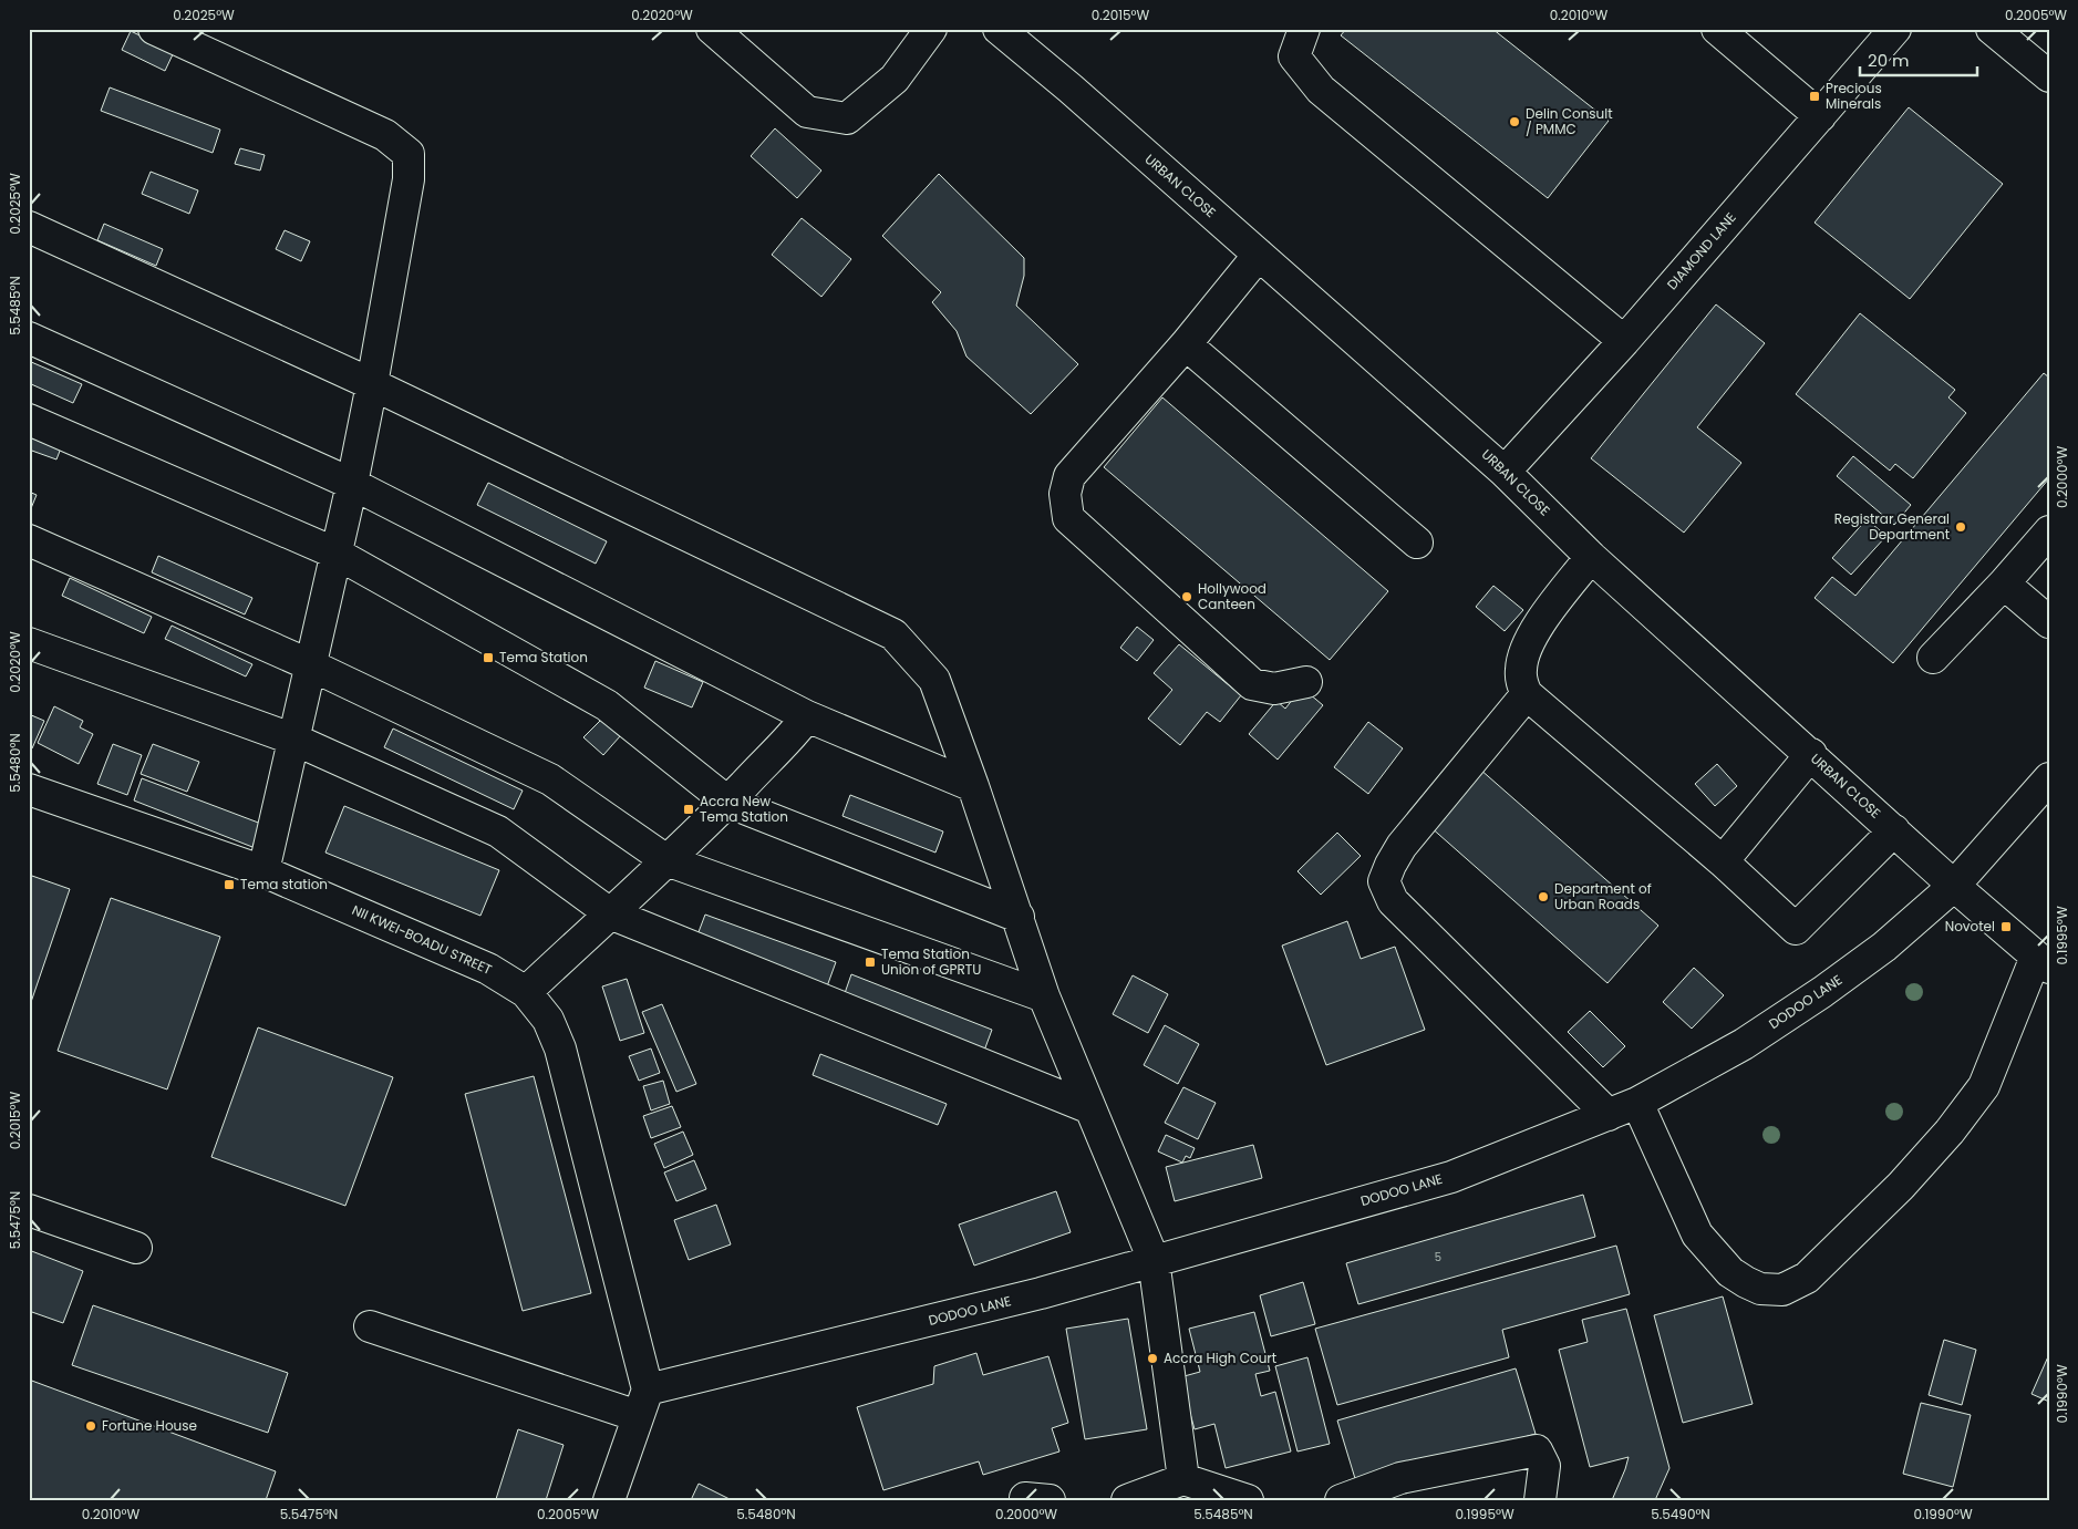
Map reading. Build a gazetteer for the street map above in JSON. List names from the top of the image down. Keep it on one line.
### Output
{"streets":{"street":["URBAN CLOSE","DIAMOND LANE","NII KWEI-BOADU STREET","DODOO LANE"]},"crossings":[["URBAN CLOSE","DIAMOND LANE"],["URBAN CLOSE","DODOO LANE"],["NII KWEI-BOADU STREET","DODOO LANE"]],"places":{"transit":["Precious Minerals","Tema Station","Accra New Tema Station","Tema station","Novotel","Tema Station Union of GPRTU"],"other":["Delin Consult / PMMC","Registrar General Department","Hollywood Canteen","Department of Urban Roads","Accra High Court","Fortune House"]},"house_numbers":["5"],"scale_bar":"20 m","coordinates":["0.2025°W","0.2020°W","0.2015°W","0.2010°W","0.2005°W","5.5485°N","0.2000°W","5.5480°N","0.1995°W","5.5475°N","0.1990°W","5.5490°N"]}
